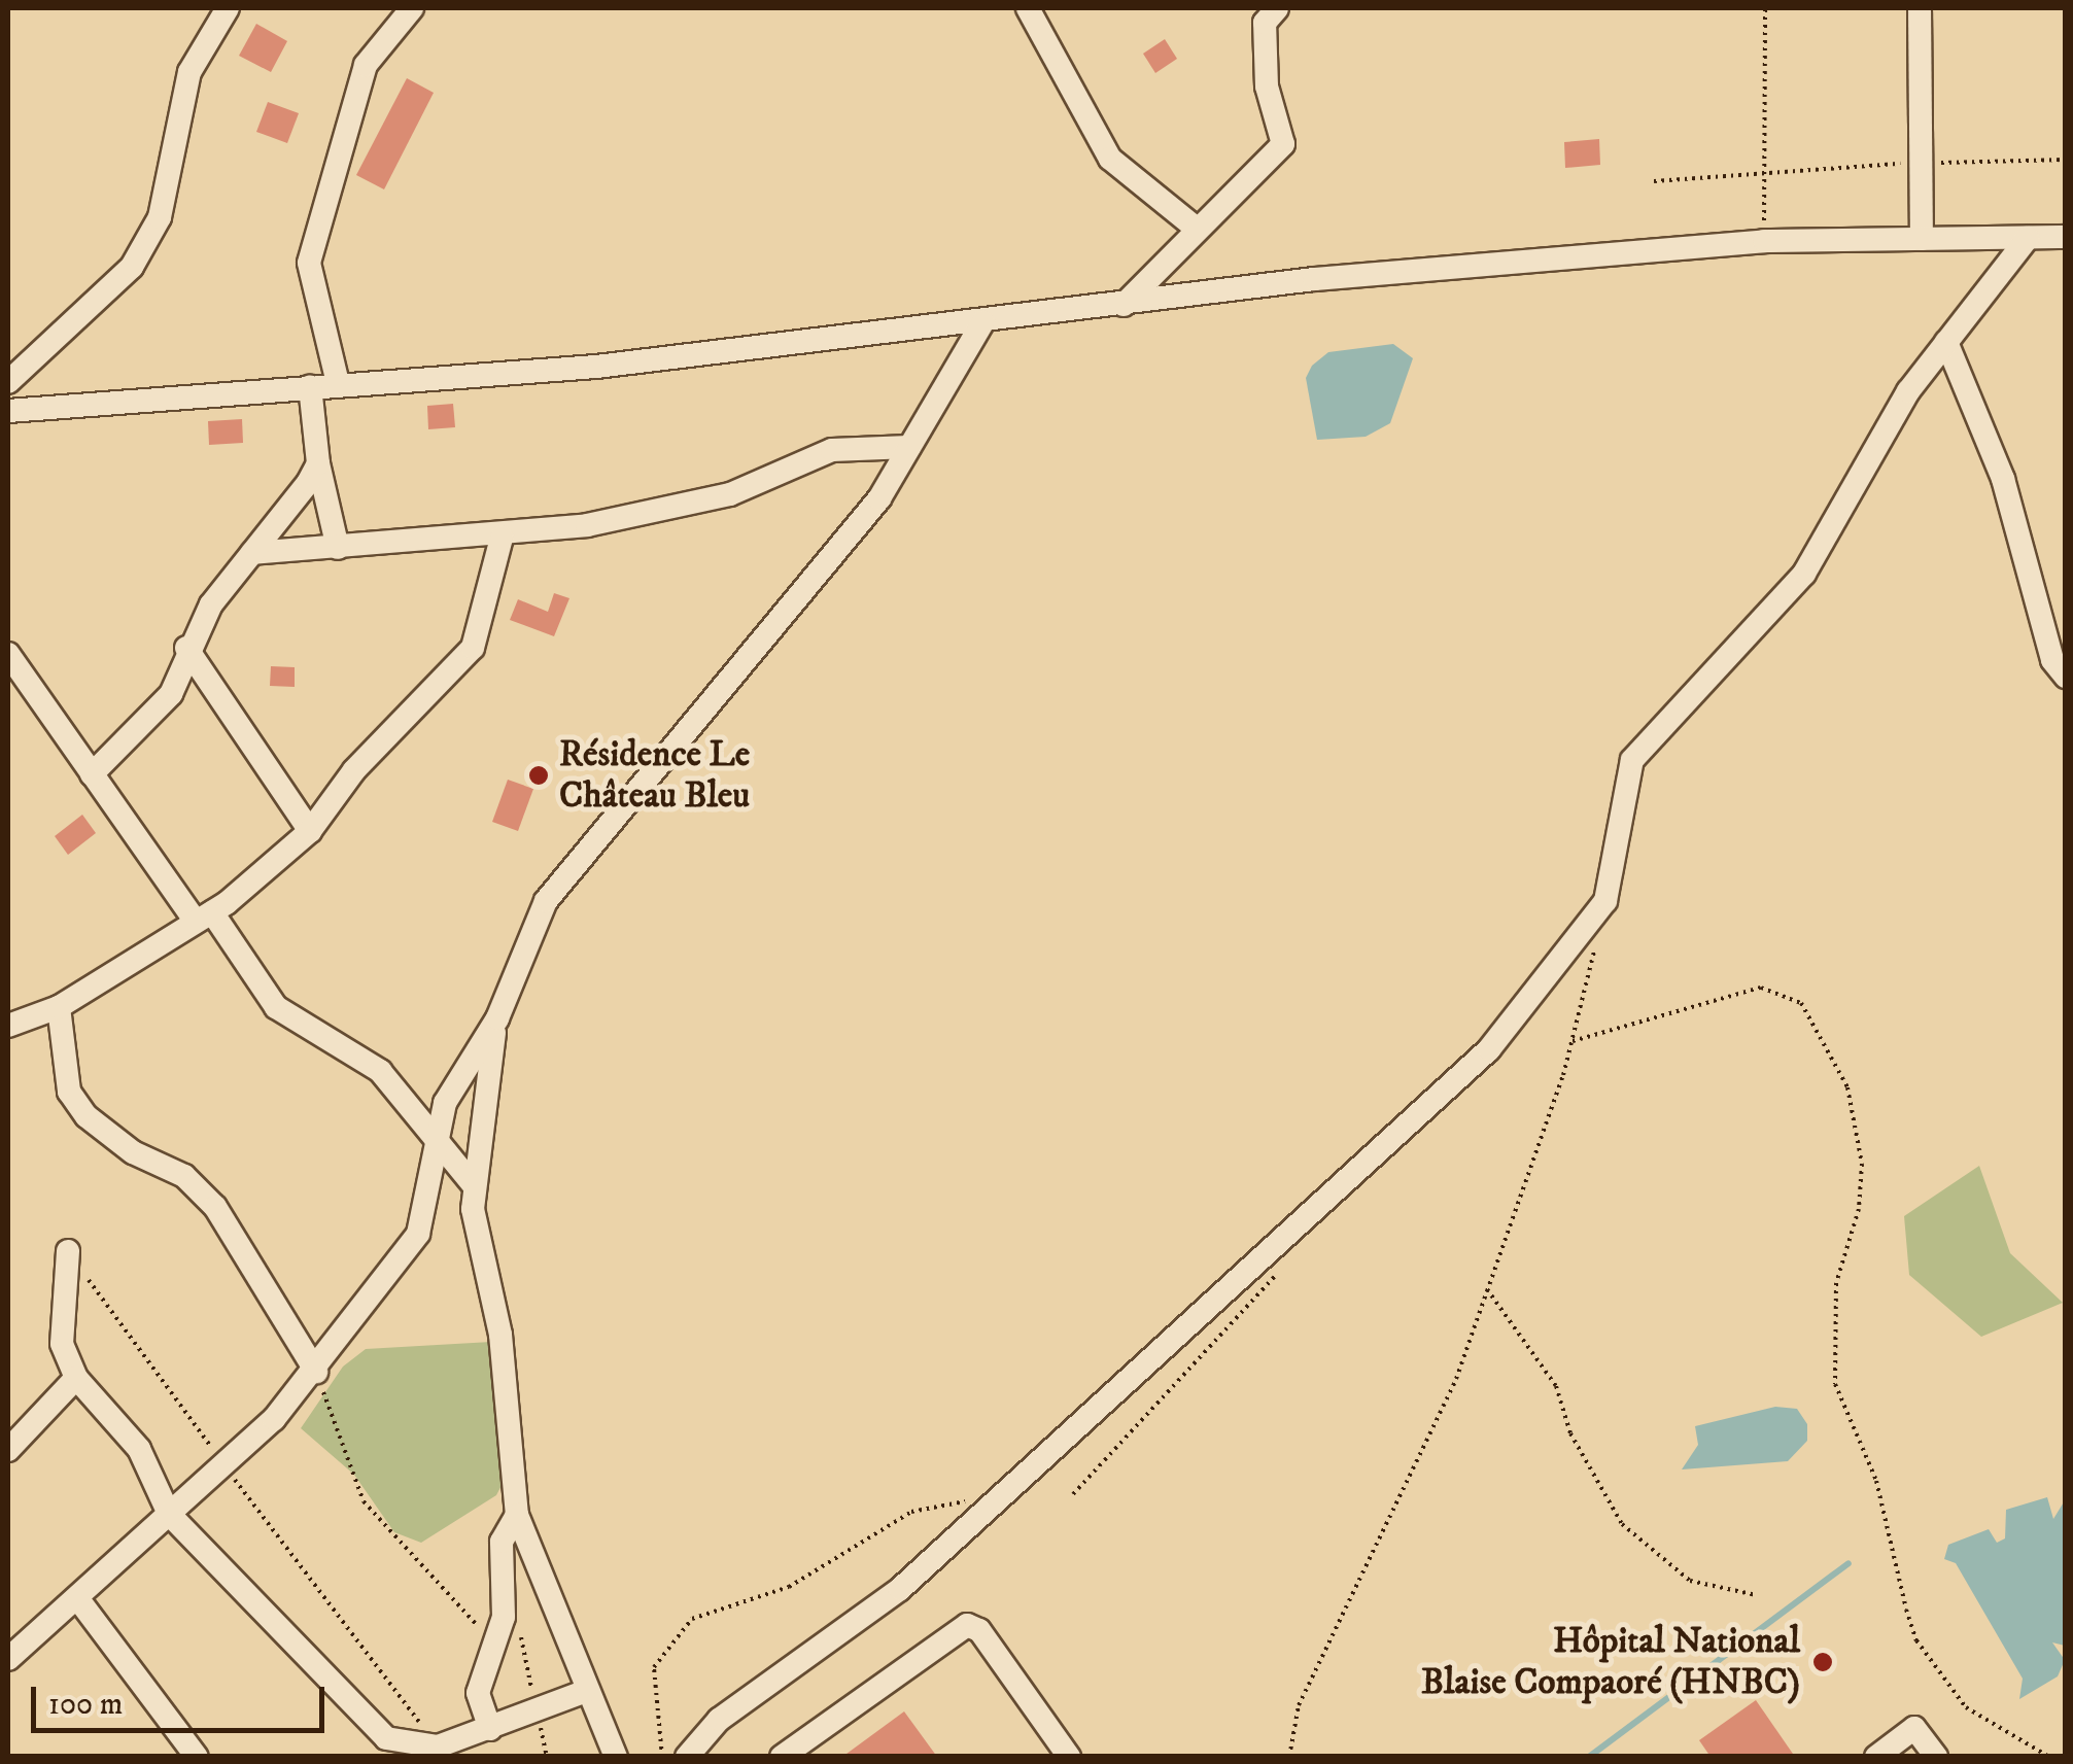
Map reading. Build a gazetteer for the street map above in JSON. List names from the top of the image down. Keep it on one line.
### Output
{"places":["Résidence Le Château Bleu","Hôpital National Blaise Compaoré (HNBC)"],"scale_bar":"100 m"}
